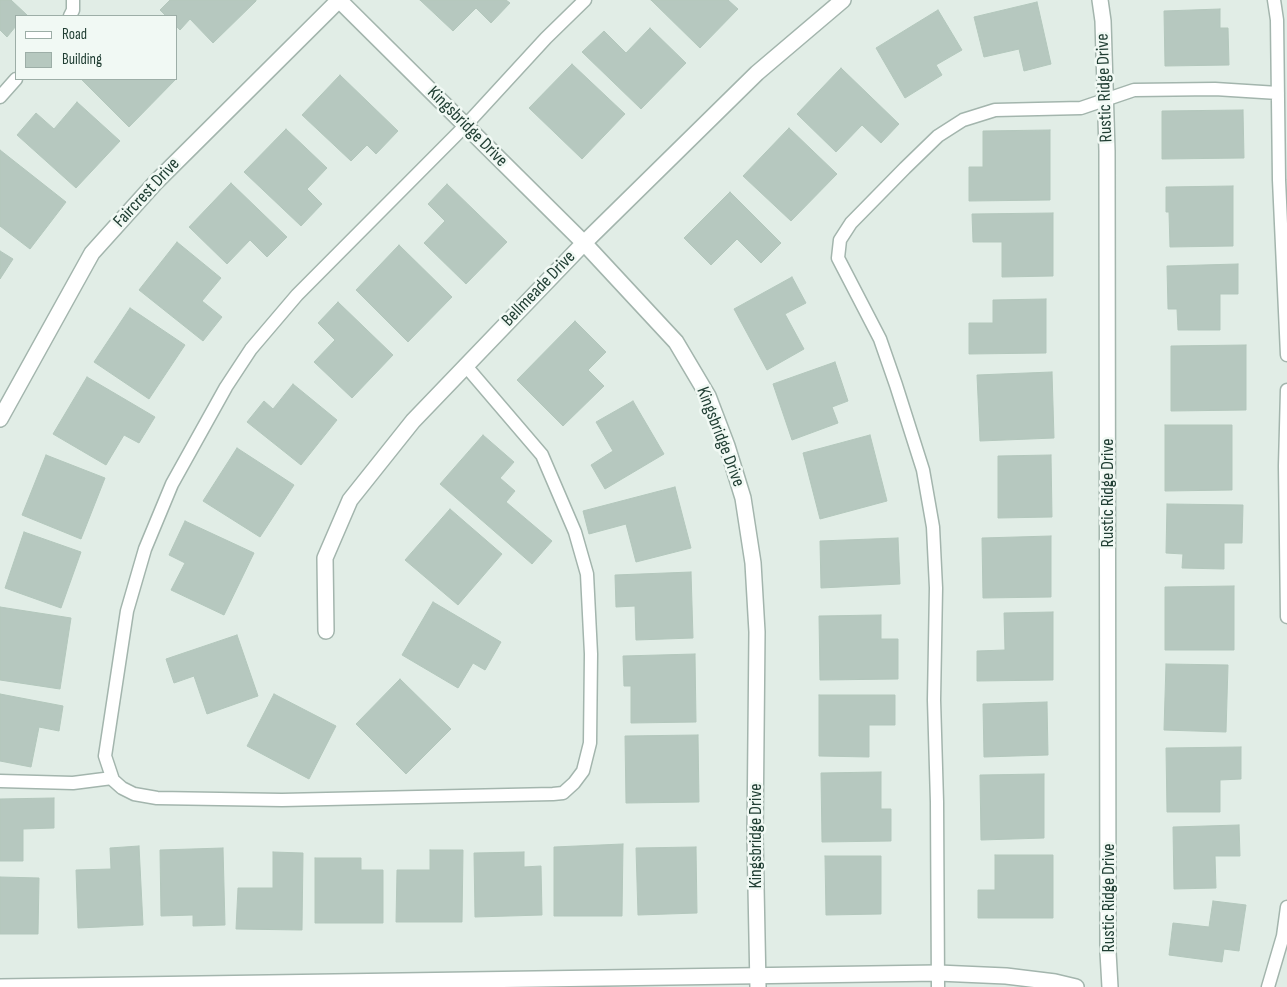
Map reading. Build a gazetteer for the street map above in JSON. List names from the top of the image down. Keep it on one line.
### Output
{"streets":{"street":["Rustic Ridge Drive","Kingsbridge Drive","Faircrest Drive","Bellmeade Drive"]},"crossings":[["Kingsbridge Drive","Faircrest Drive"],["Kingsbridge Drive","Bellmeade Drive"]],"legend":["Road","Building"]}
